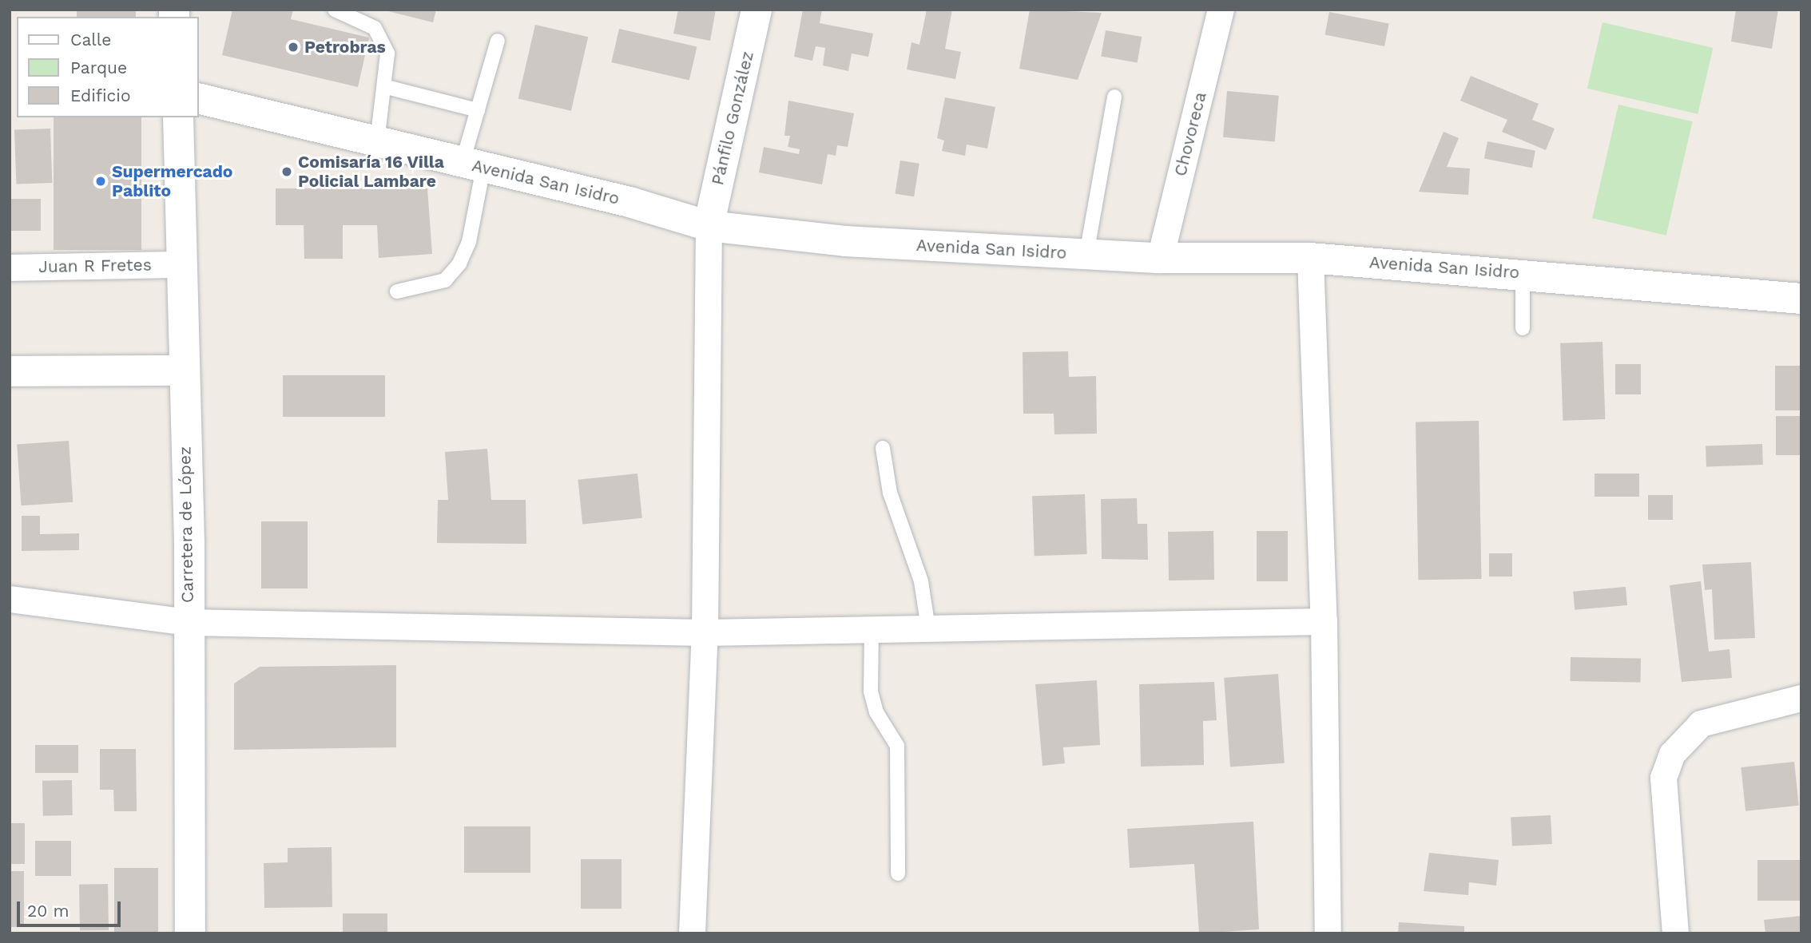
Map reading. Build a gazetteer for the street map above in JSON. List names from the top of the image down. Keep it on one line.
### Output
{"streets":{"main road":["Pánfilo González","Avenida San Isidro","Carretera de López"],"street":["Chovoreca","Juan R Fretes"]},"crossings":[["Pánfilo González","Avenida San Isidro"],["Chovoreca","Avenida San Isidro"],["Juan R Fretes","Carretera de López"]],"places":["Petrobras","Comisaría 16 Villa Policial Lambare","Supermercado Pablito"],"legend":["Calle","Parque","Edificio"],"scale_bar":"20 m"}
